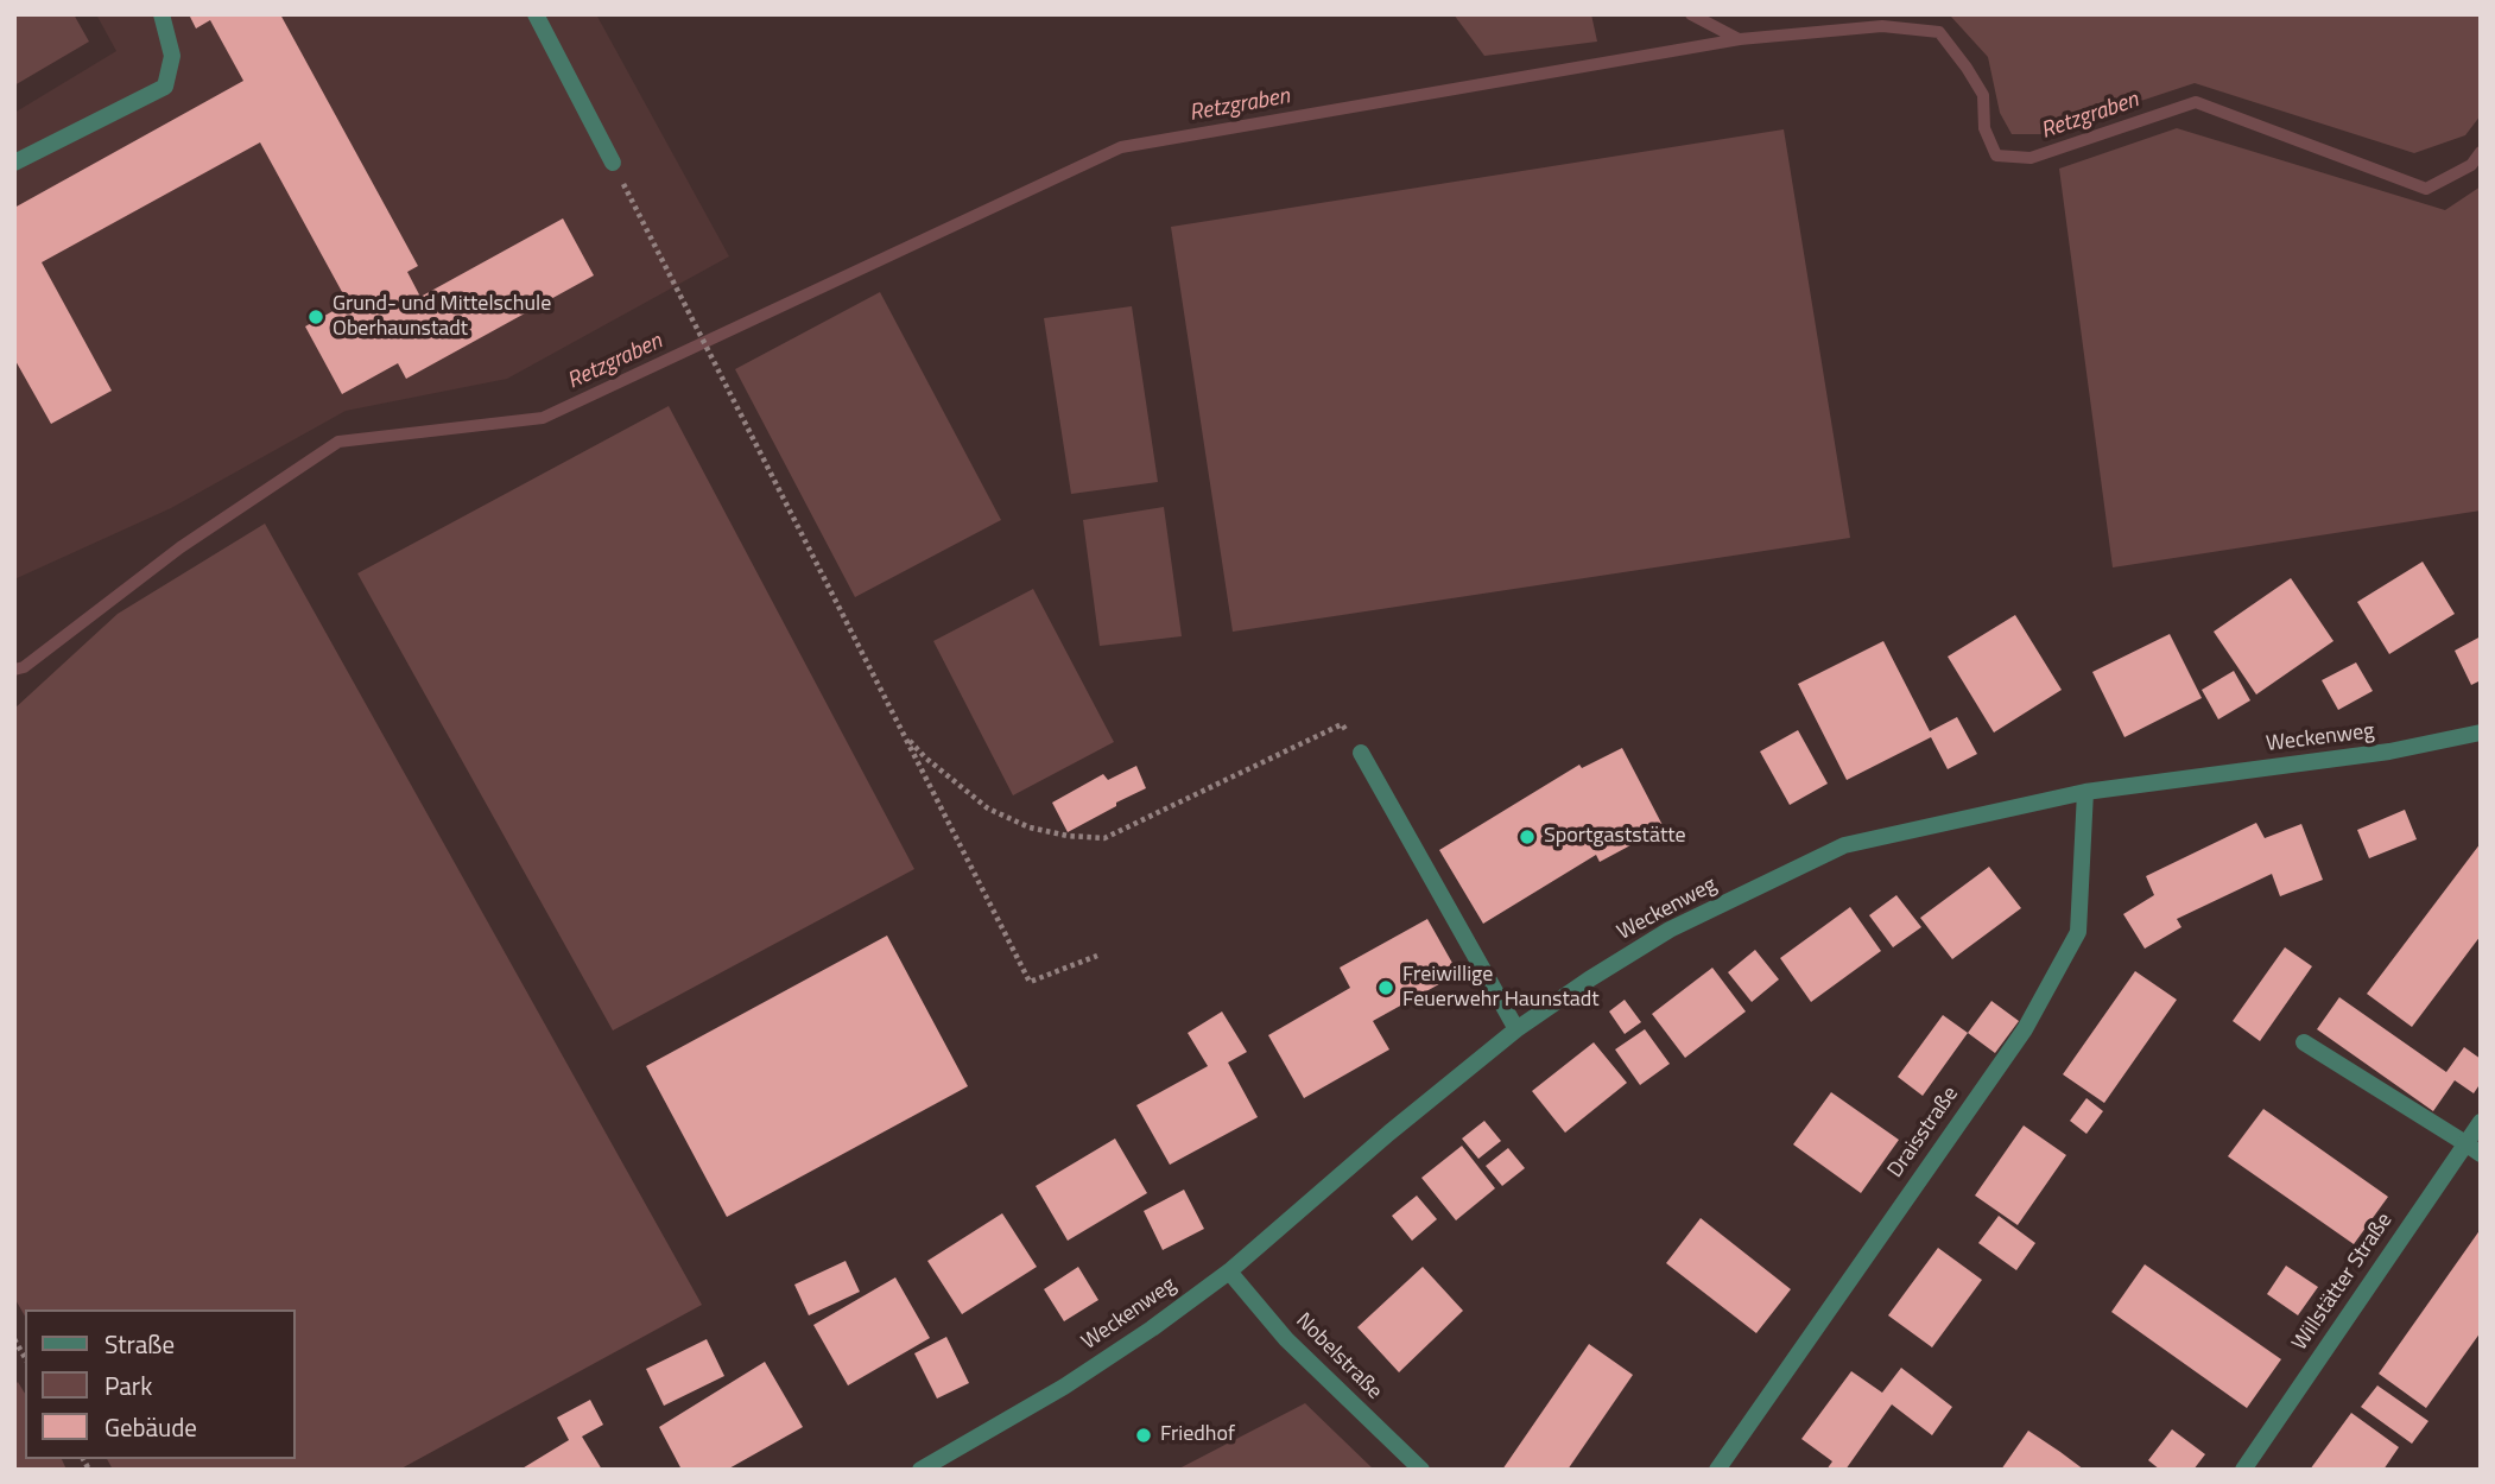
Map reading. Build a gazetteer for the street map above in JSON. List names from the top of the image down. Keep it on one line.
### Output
{"streets":{"street":["Weckenweg","Draisstraße","Willstätter Straße","Nobelstraße"]},"crossings":[["Weckenweg","Draisstraße"],["Weckenweg","Nobelstraße"]],"water":["Retzgraben"],"places":["Grund- und Mittelschule Oberhaunstadt","Sportgaststätte","Freiwillige Feuerwehr Haunstadt","Friedhof"],"legend":["Straße","Park","Gebäude"]}
